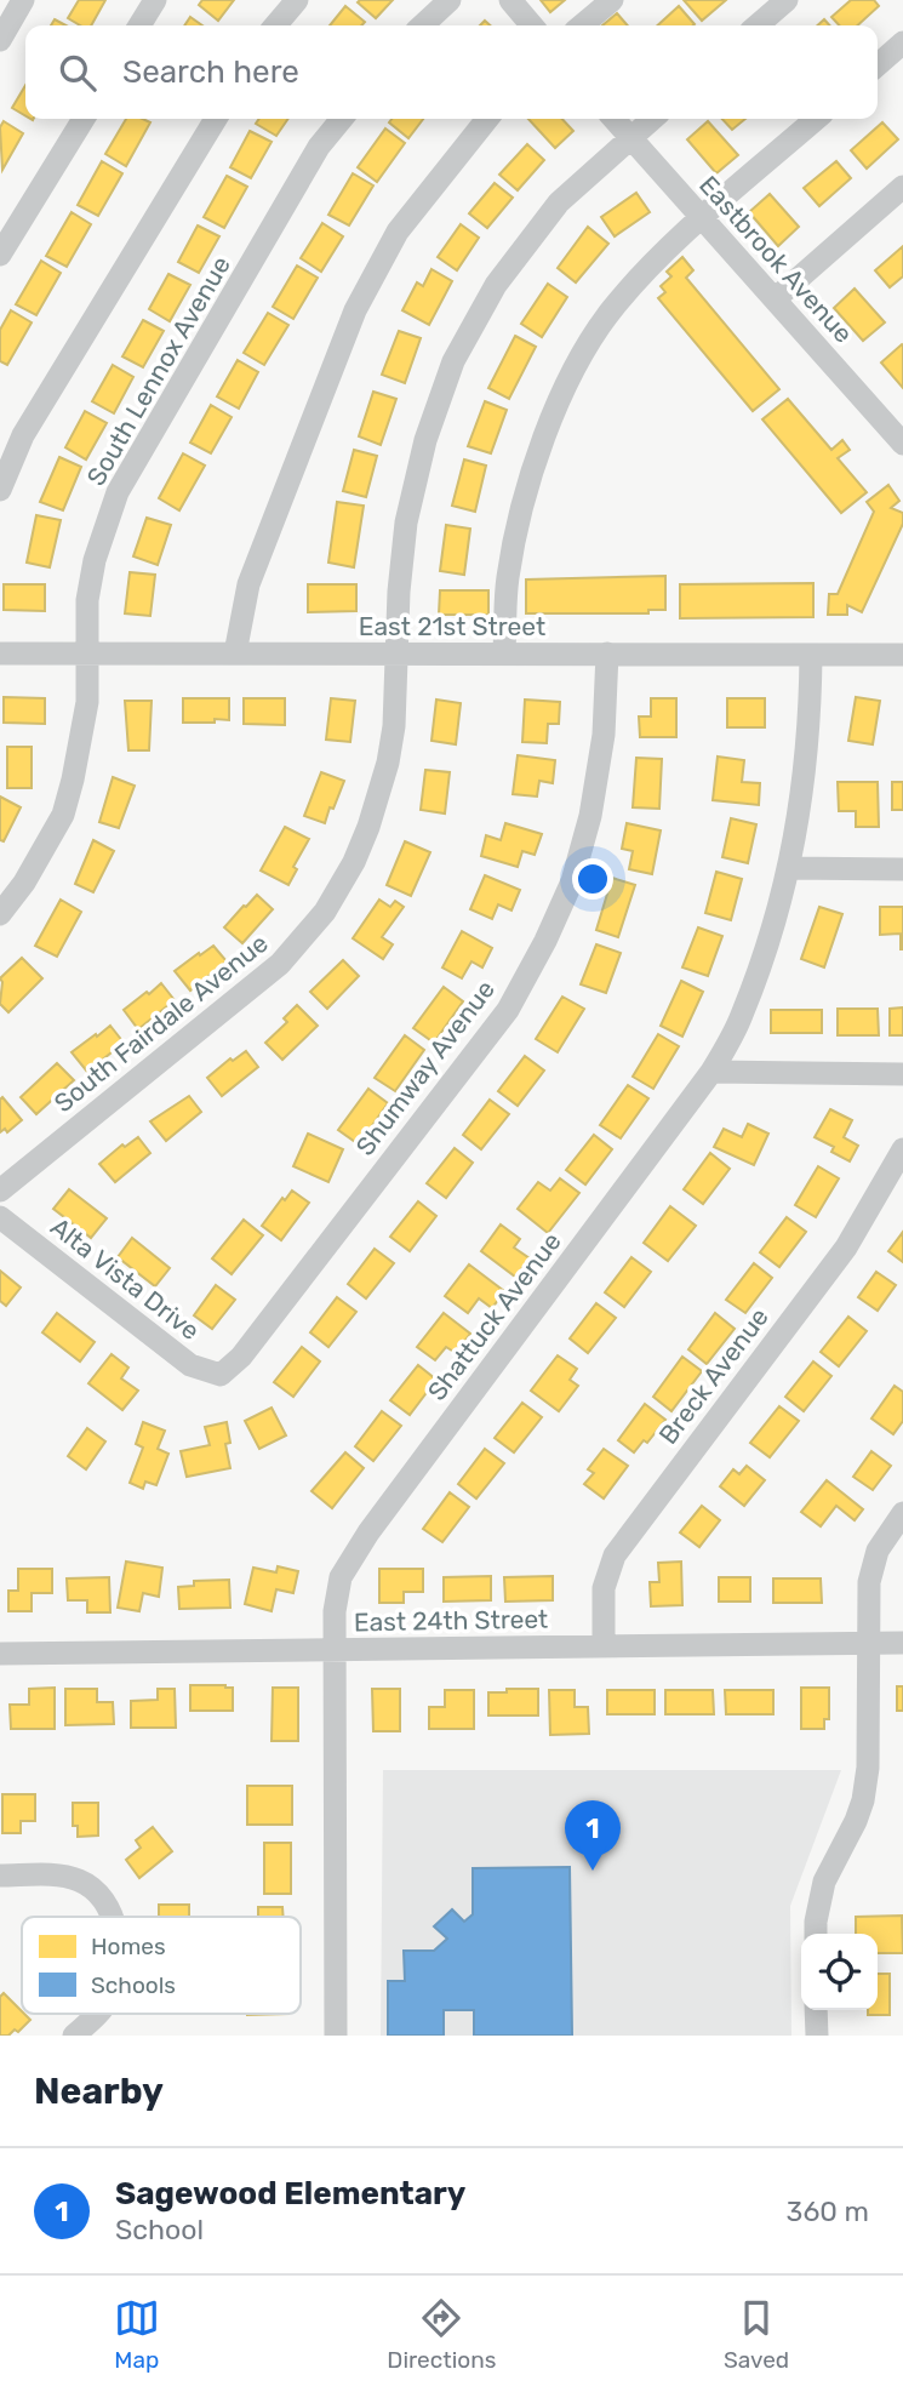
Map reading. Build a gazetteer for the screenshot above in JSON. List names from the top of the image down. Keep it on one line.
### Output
{"streets":{"street":["Eastbrook Avenue","South Lennox Avenue","East 21st Street","South Fairdale Avenue","Shumway Avenue","Alta Vista Drive","Shattuck Avenue","Breck Avenue","East 24th Street"]},"crossings":[["Eastbrook Avenue","South Fairdale Avenue"],["South Lennox Avenue","East 21st Street"],["East 21st Street","South Fairdale Avenue"],["East 21st Street","Shumway Avenue"],["East 21st Street","Shattuck Avenue"],["Shumway Avenue","Alta Vista Drive"],["Shattuck Avenue","East 24th Street"],["Breck Avenue","East 24th Street"]],"legend":["Homes","Schools"],"page":{"search":"Search here","pins":"1","heading":"Nearby","list":[{"mark":"1","name":"Sagewood Elementary","note":"School","value":"360 m"}],"nav":["Map","Directions","Saved"]}}
